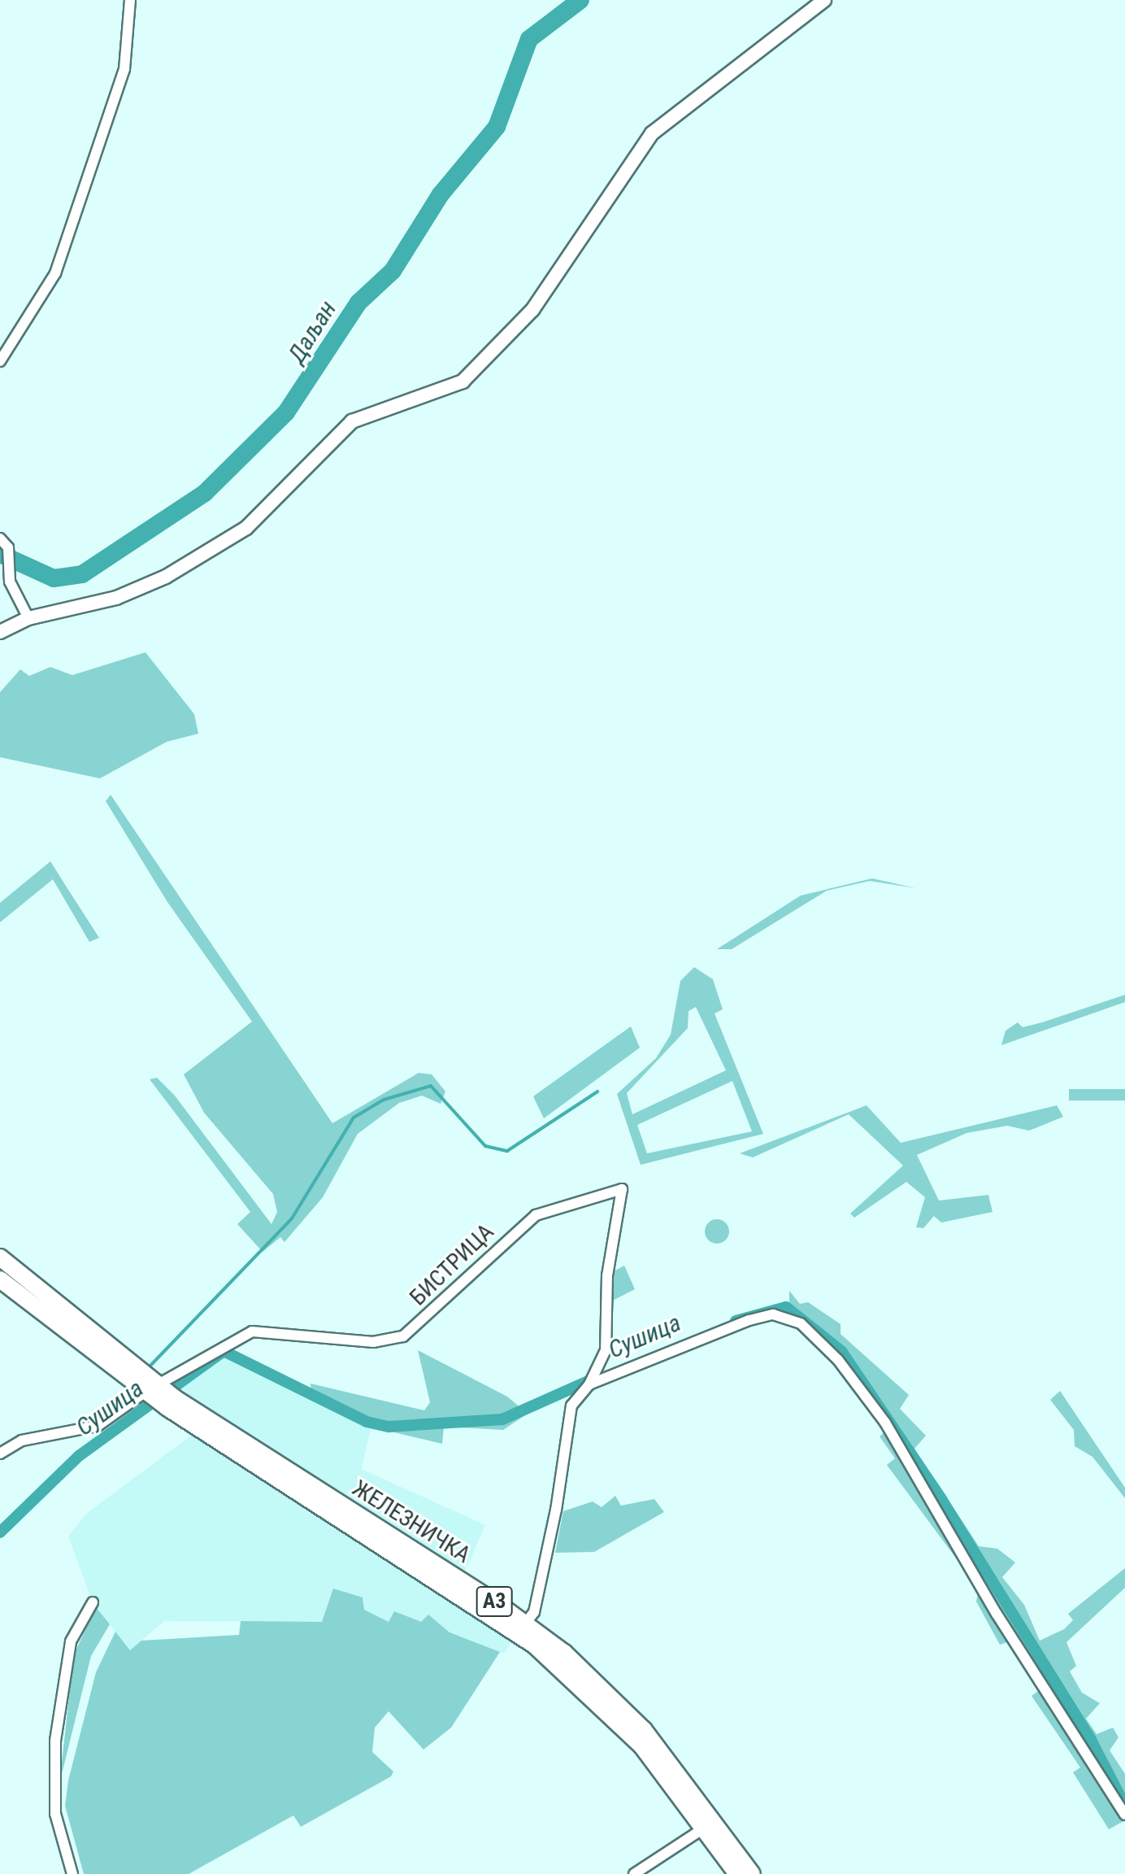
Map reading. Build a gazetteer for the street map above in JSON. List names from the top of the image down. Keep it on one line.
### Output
{"streets":{"main road":["ЖЕЛЕЗНИЧКА","A3"],"street":["БИСТРИЦА"]},"crossings":[["БИСТРИЦА","ЖЕЛЕЗНИЧКА"]],"water":["Даљан","Сушица"]}
